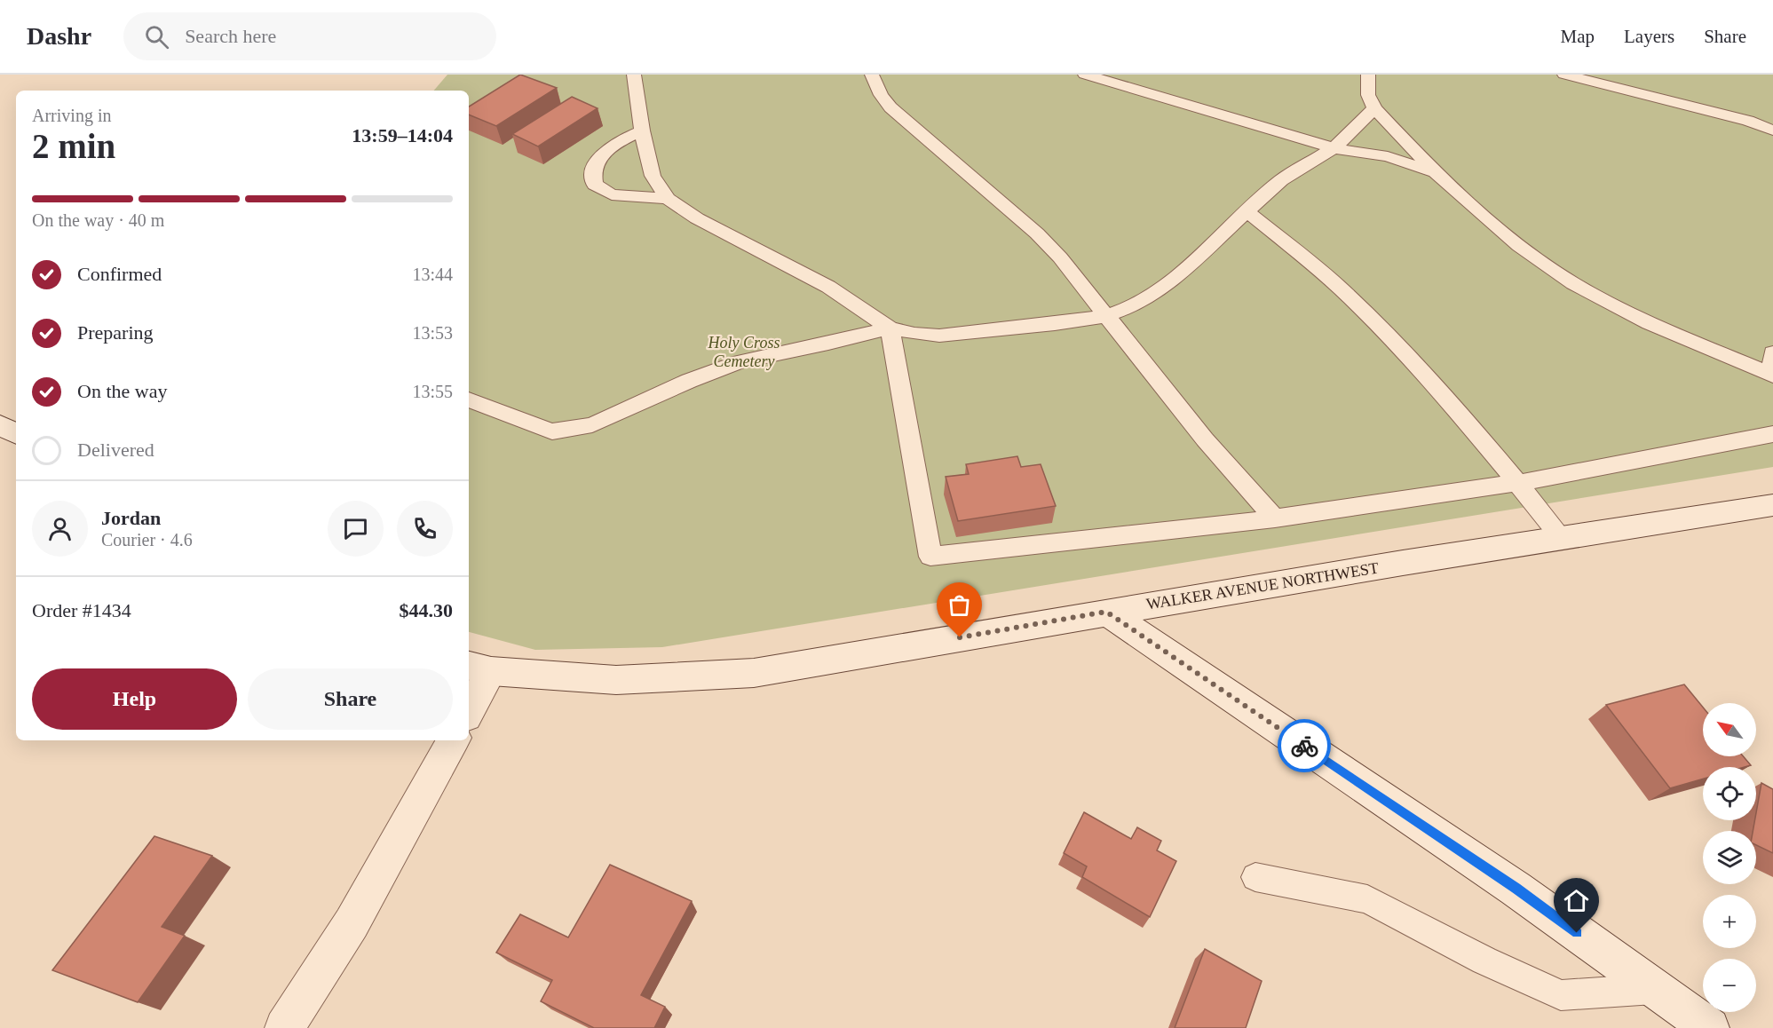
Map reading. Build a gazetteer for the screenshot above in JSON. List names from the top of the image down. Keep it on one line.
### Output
{"streets":{"main road":["WALKER AVENUE NORTHWEST"]},"parks":["Holy Cross Cemetery"],"north":"top left","page":{"header":"Dashr","search":"Search here","nav":["Map","Layers","Share"],"heading":["2 min","Arriving in","13:59–14:04"],"panel":["Jordan","Courier · 4.6","Order #1434","$44.30"],"bar":"On the way · 40 m","list":[["Confirmed","13:44"],["Preparing","13:53"],["On the way","13:55"],"Delivered"],"buttons":["Help","Share"],"map_buttons":["+","−"]}}
